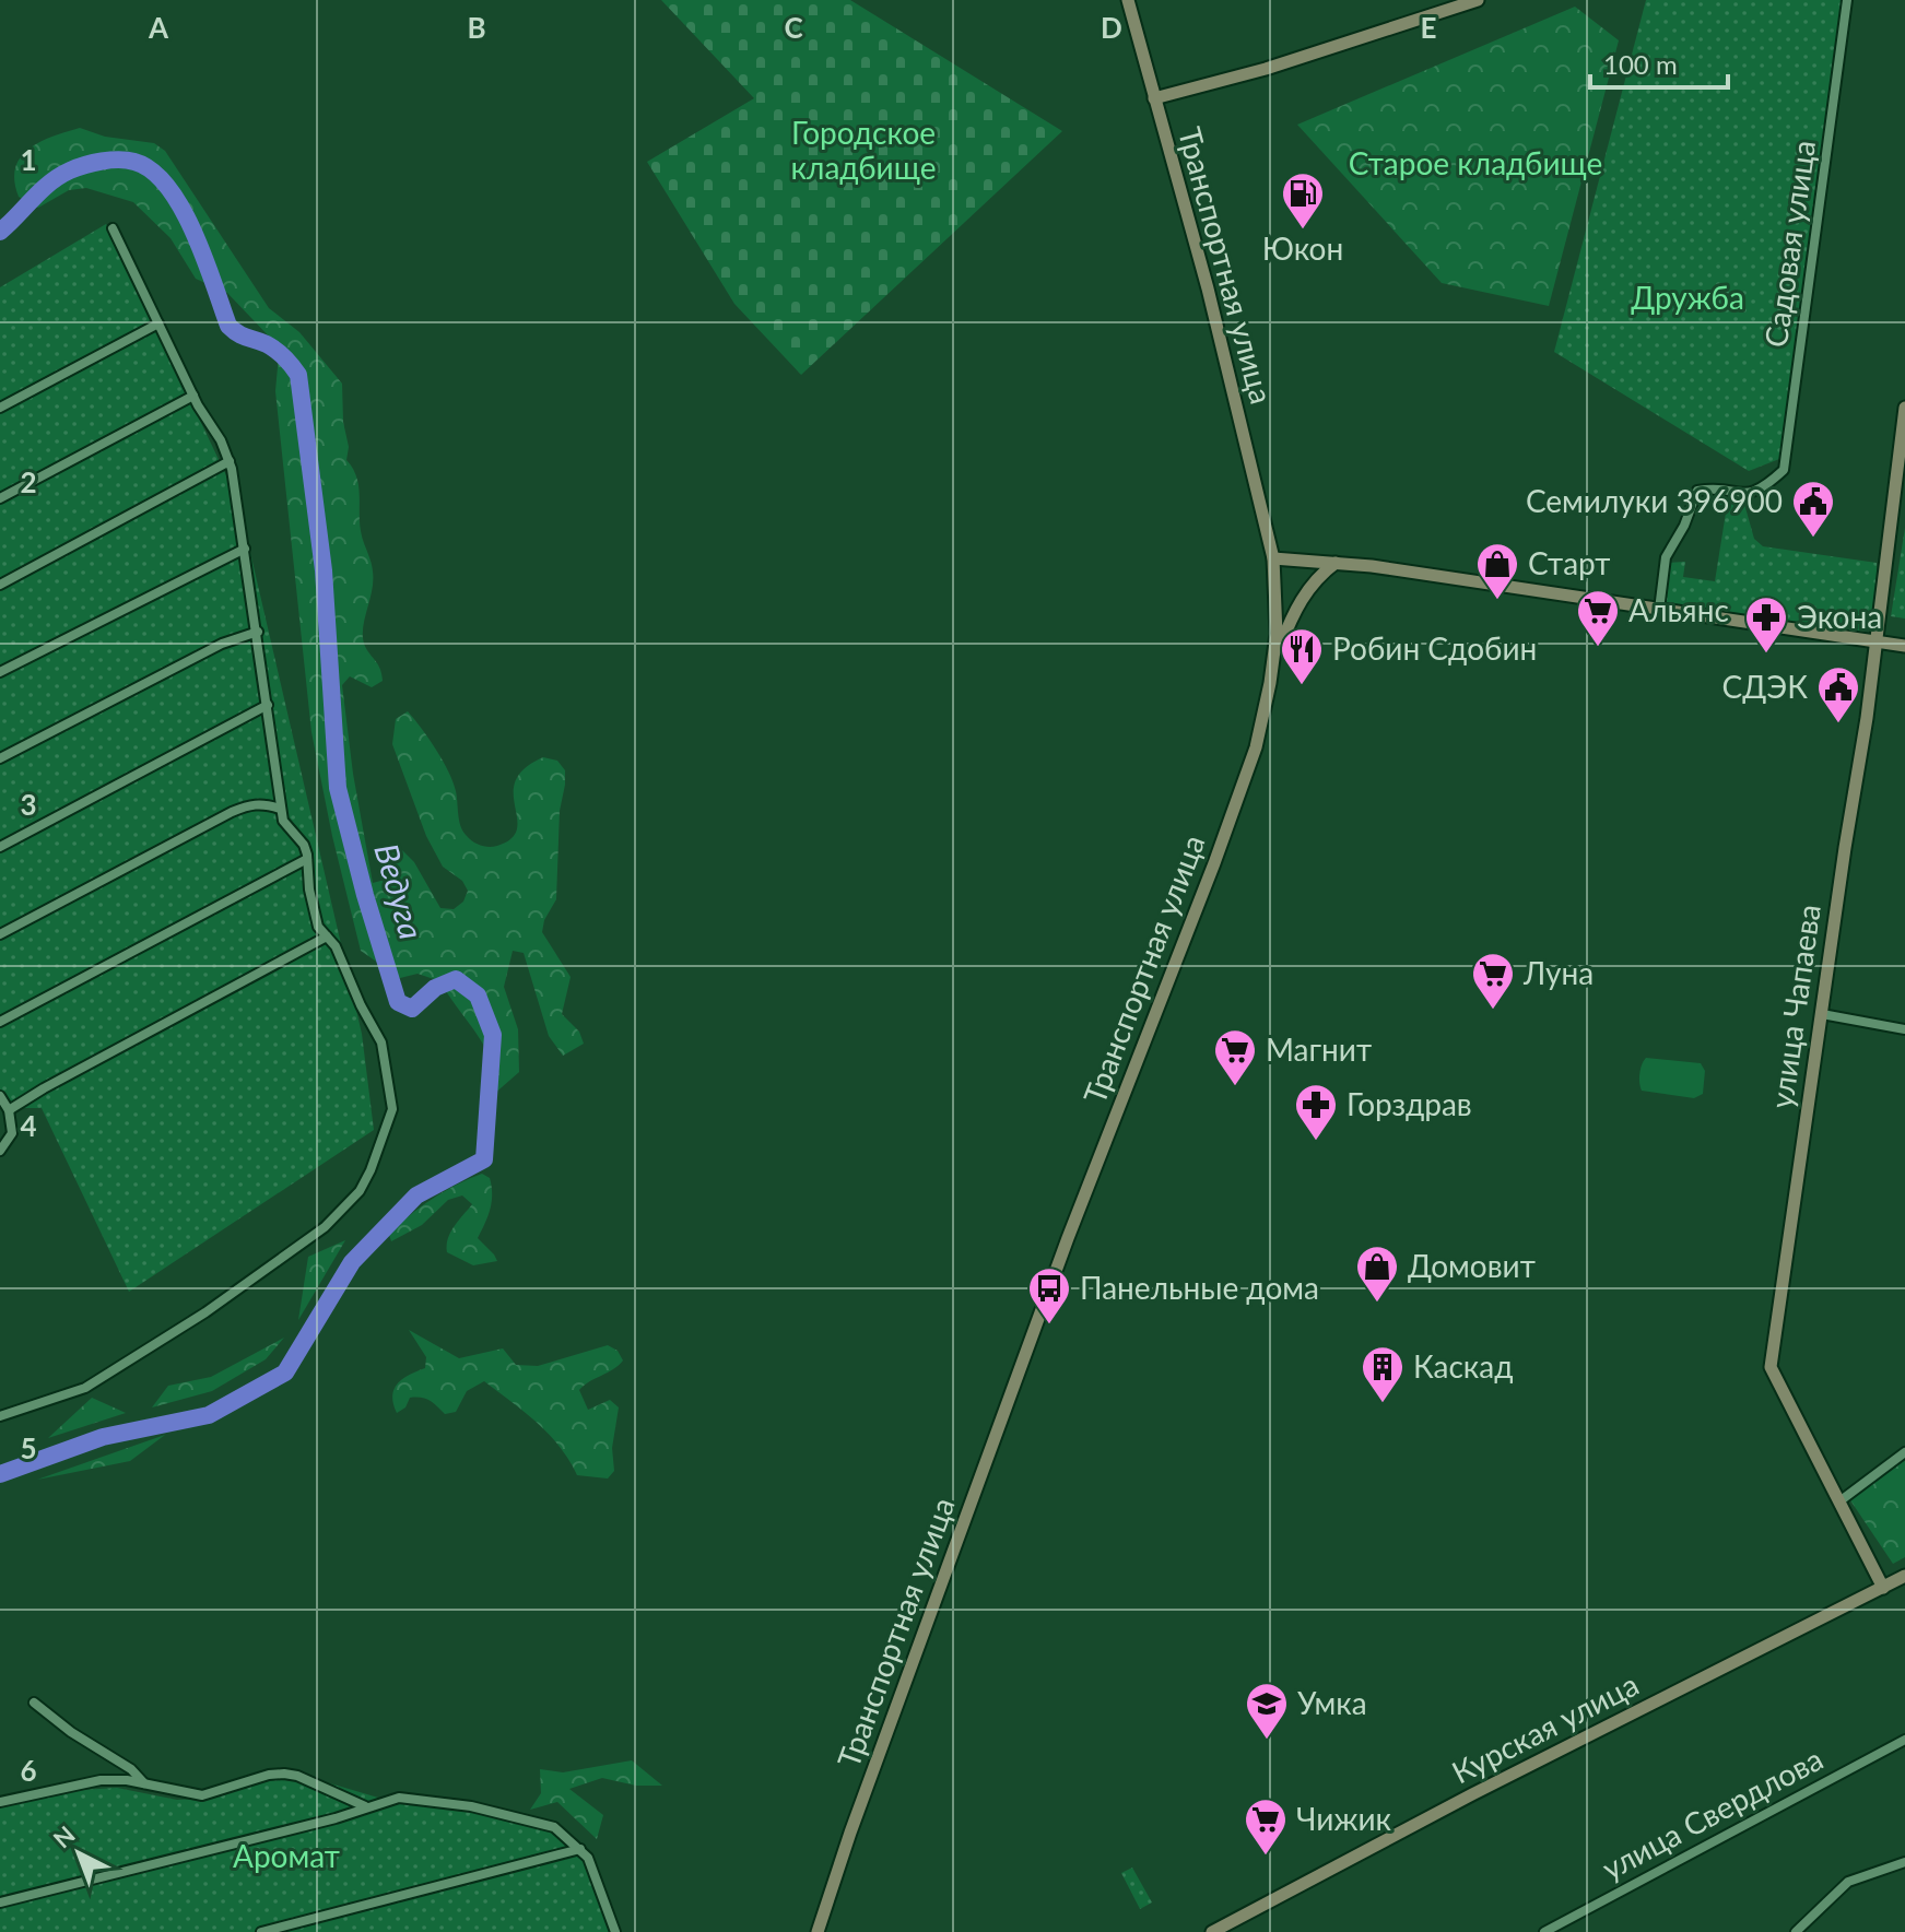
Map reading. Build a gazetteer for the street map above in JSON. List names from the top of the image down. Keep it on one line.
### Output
{"streets":{"street":["Садовая улица","Транспортная улица","улица Чапаева","Курская улица","улица Свердлова"]},"crossings":[["улица Чапаева","Курская улица"]],"water":["Ведуга"],"parks":["Городское кладбище","Старое кладбище","Дружба","Аромат"],"places":{"fuel station":["Юкон"],"public building":["Семилуки 396900","СДЭК"],"shop":["Старт","Домовит"],"supermarket":["Альянс","Луна","Магнит","Чижик"],"pharmacy":["Экона","Горздрав"],"restaurant":["Робин Сдобин"],"bus stop":["Панельные дома"],"building":["Каскад"],"school or university":["Умка"]},"scale_bar":"100 m","north":"top left","grid":{"columns":["A","B","C","D","E"],"rows":["1","2","3","4","5","6"]}}
